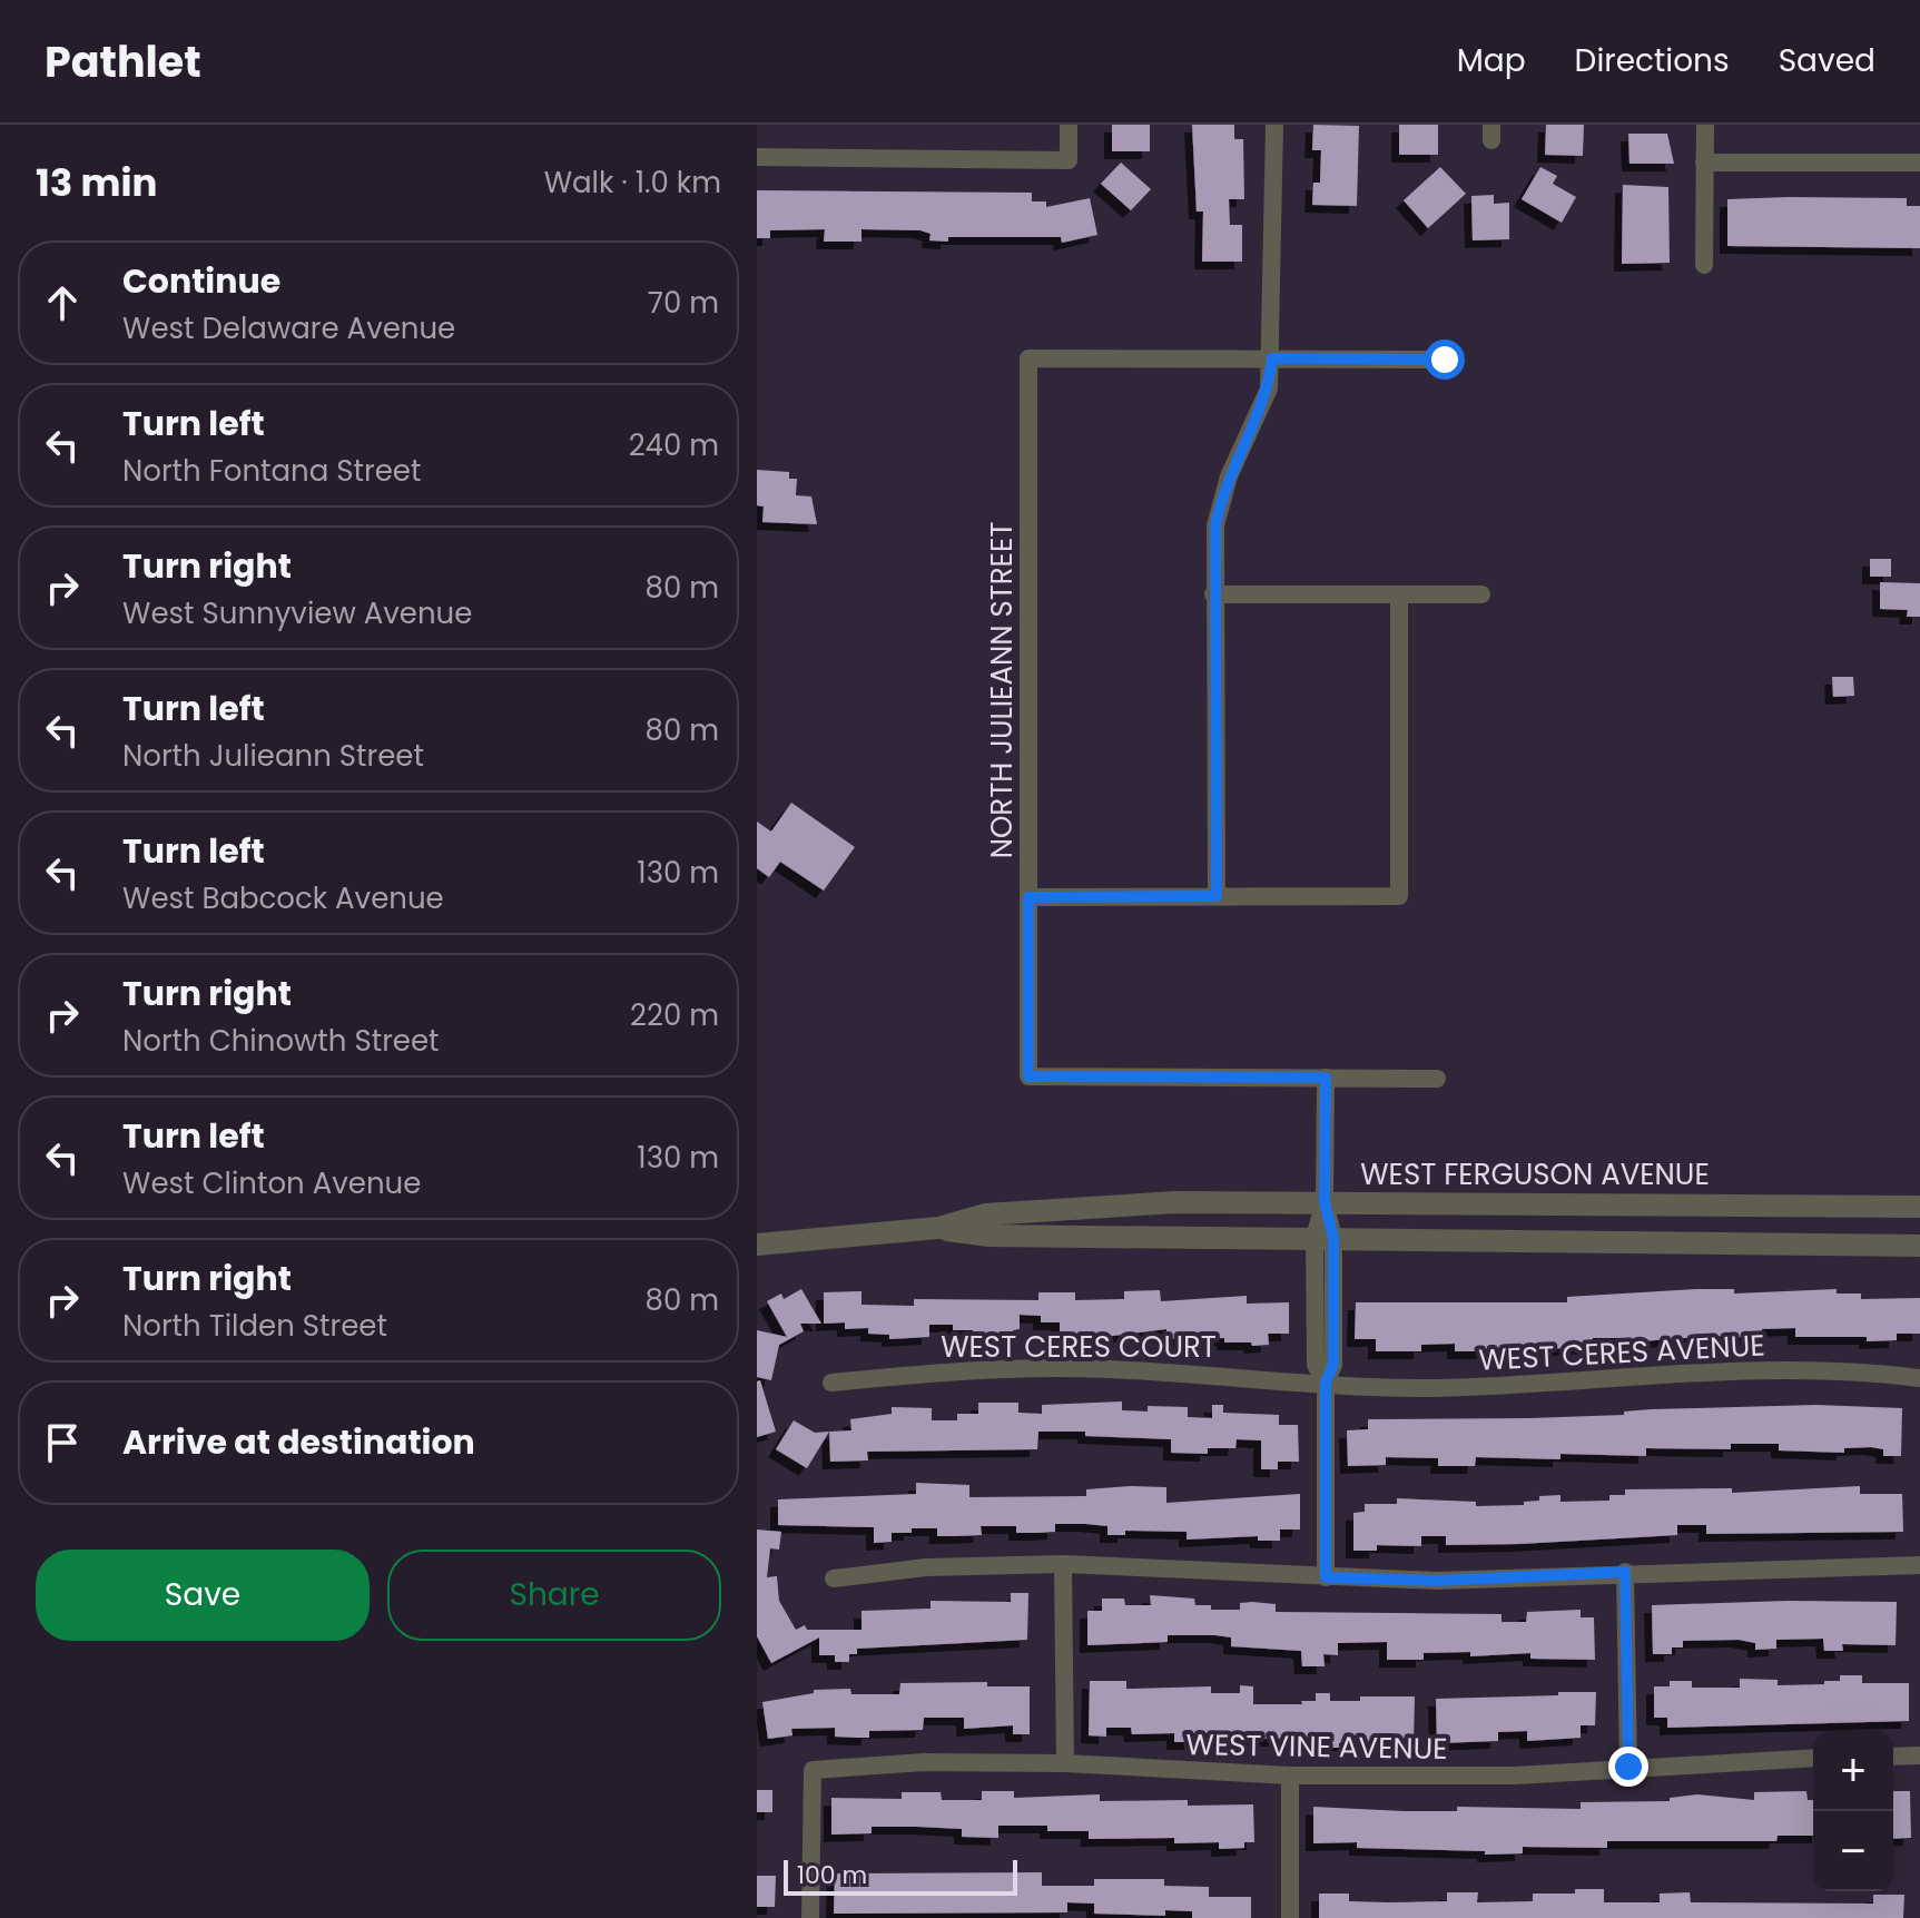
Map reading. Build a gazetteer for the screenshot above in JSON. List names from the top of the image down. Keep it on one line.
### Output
{"streets":{"street":["NORTH JULIEANN STREET","WEST FERGUSON AVENUE","WEST CERES COURT","WEST CERES AVENUE","WEST VINE AVENUE"]},"crossings":[["WEST CERES COURT","WEST CERES AVENUE"]],"scale_bar":"100 m","page":{"header":"Pathlet","nav":["Map","Directions","Saved"],"heading":["13 min","Walk · 1.0 km"],"list":[["Continue","West Delaware Avenue","70 m"],["Turn left","North Fontana Street","240 m"],["Turn right","West Sunnyview Avenue","80 m"],["Turn left","North Julieann Street","80 m"],["Turn left","West Babcock Avenue","130 m"],["Turn right","North Chinowth Street","220 m"],["Turn left","West Clinton Avenue","130 m"],["Turn right","North Tilden Street","80 m"],"Arrive at destination"],"buttons":["Save","Share"],"map_buttons":["+","−"],"scale":"100 m"}}
